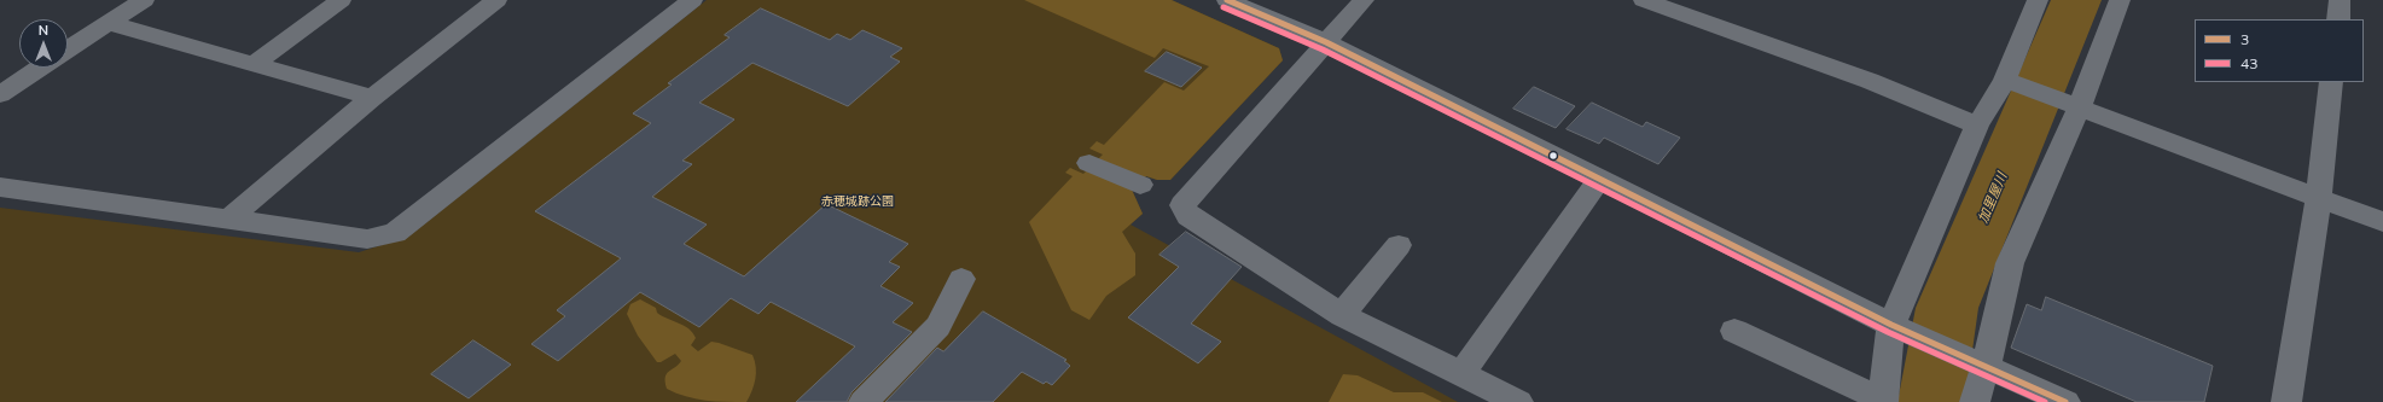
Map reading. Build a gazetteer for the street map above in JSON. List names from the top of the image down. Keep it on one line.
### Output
{"water":["加里屋川"],"parks":["赤穂城跡公園"],"lines":["transit line 3","transit line 43"],"legend":["3","43"],"north":"top"}
